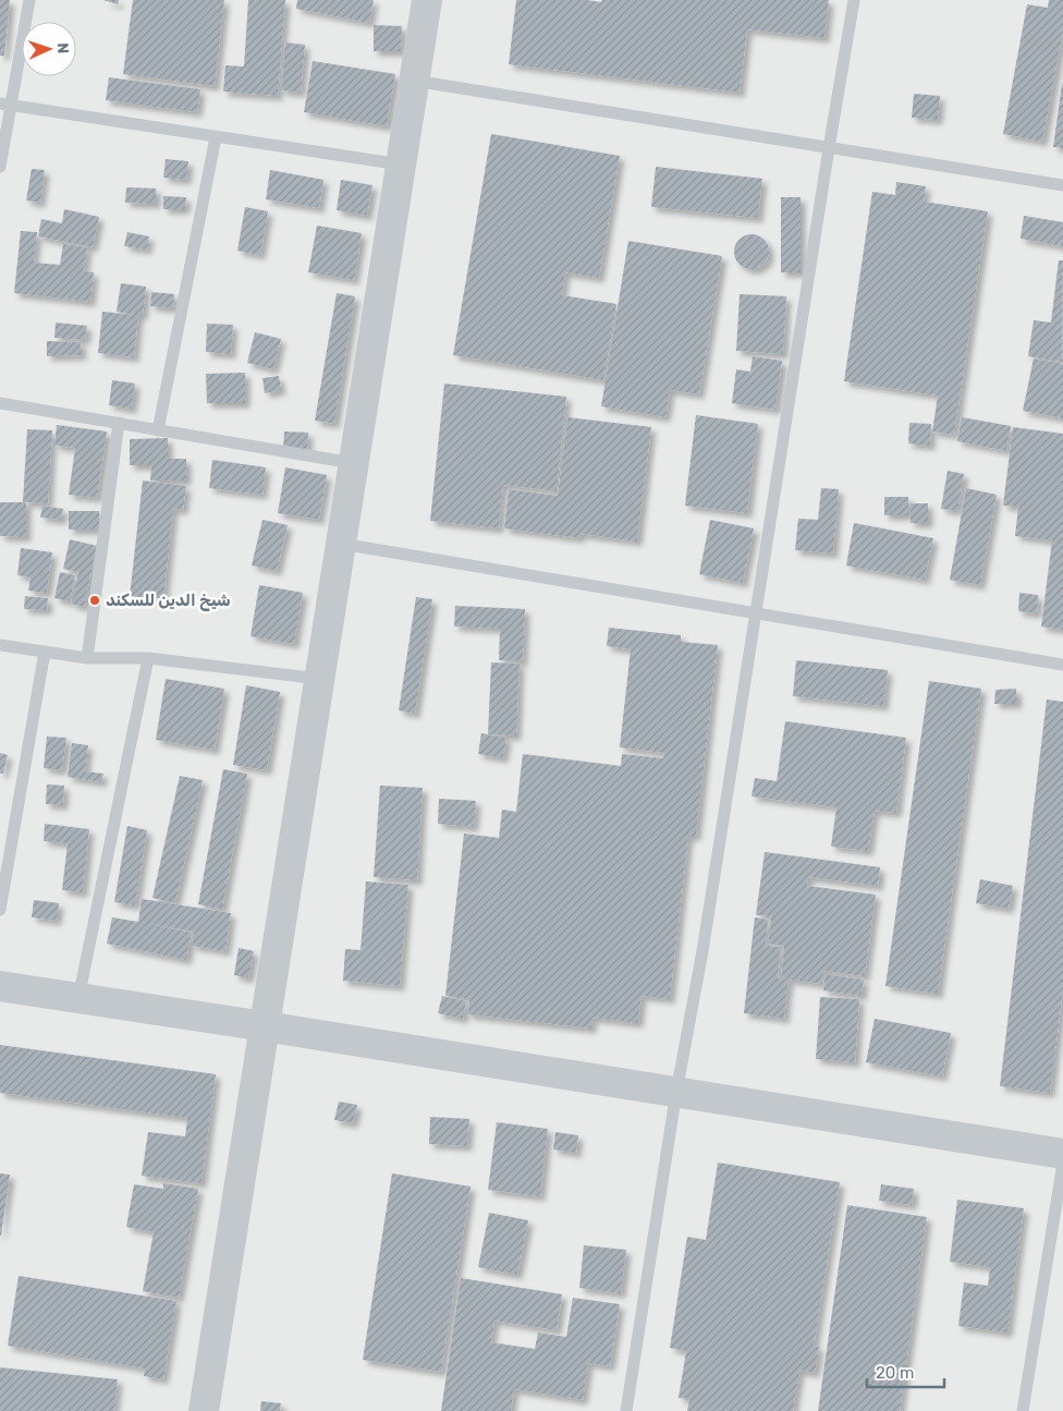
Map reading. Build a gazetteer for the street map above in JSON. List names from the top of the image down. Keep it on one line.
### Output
{"places":["شيخ الدين للسكند"],"scale_bar":"20 m","north":"right"}
